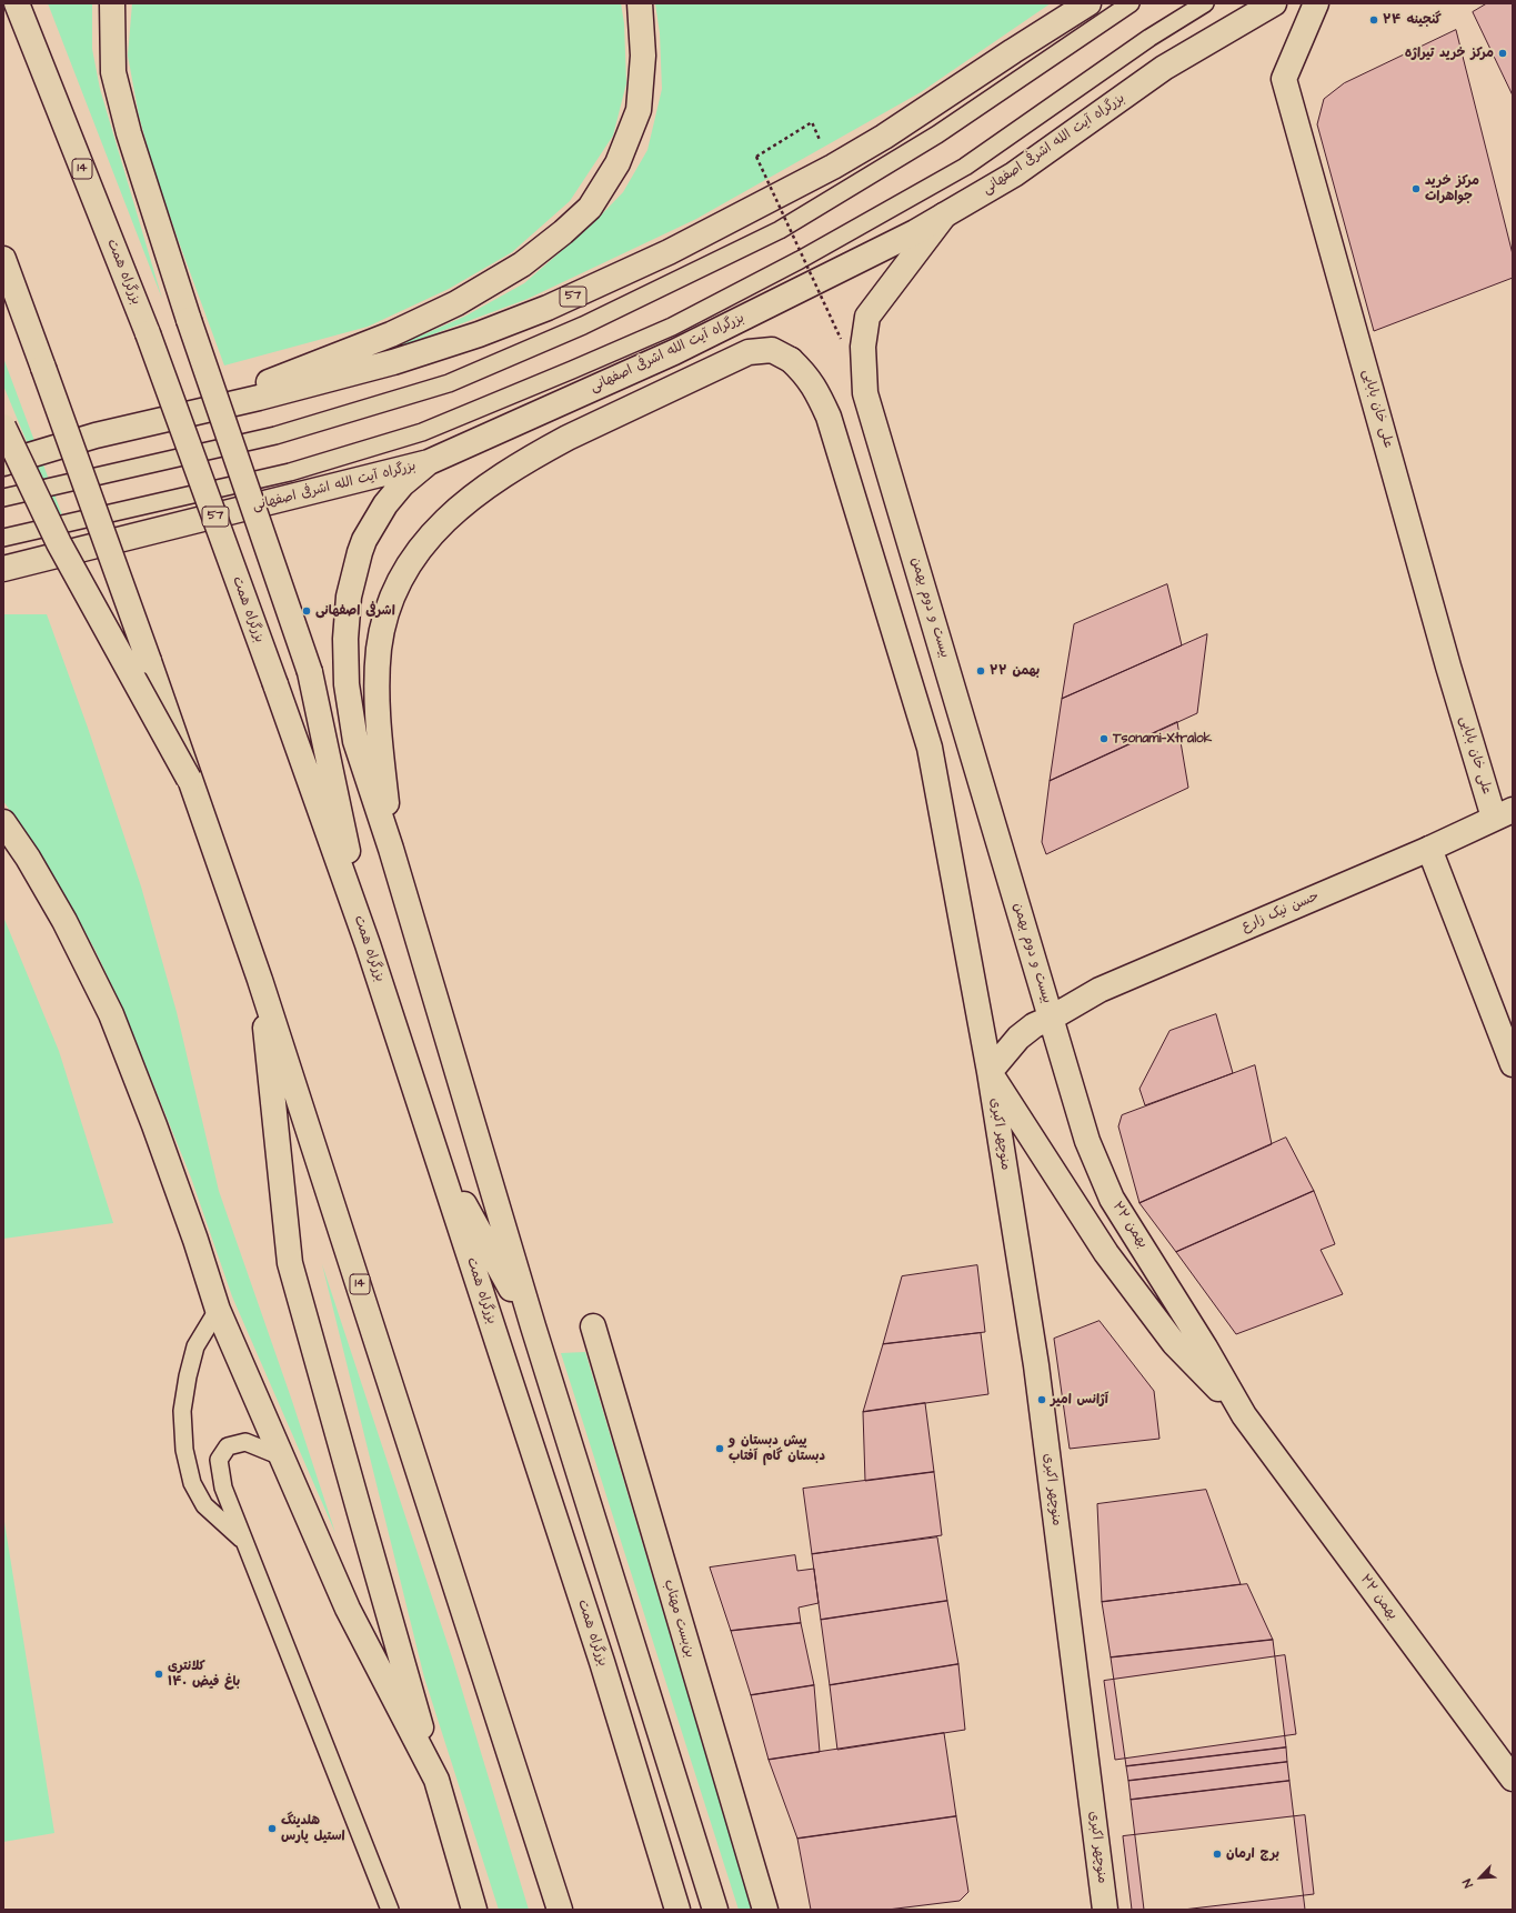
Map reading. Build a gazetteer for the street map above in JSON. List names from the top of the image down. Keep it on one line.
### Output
{"streets":{"main road":["بزرگراه آیت الله اشرفی اصفهانی","14","بزرگراه همت","57","علی خان بابایی","بیست و دوم بهمن","حسن نیک زارع","منوچهر اکبری","۲۲ بهمن","بن‌بست مهتاب"]},"crossings":[["بزرگراه آیت الله اشرفی اصفهانی","بیست و دوم بهمن"],["علی خان بابایی","حسن نیک زارع"],["بیست و دوم بهمن","حسن نیک زارع"],["بیست و دوم بهمن","۲۲ بهمن"],["حسن نیک زارع","منوچهر اکبری"],["حسن نیک زارع","۲۲ بهمن"],["منوچهر اکبری","۲۲ بهمن"]],"places":["گنجینه ۲۴","مرکز خرید تیراژه","مرکز خرید جواهرات","اشرفی اصفهانی","۲۲ بهمن","Tsonami—Xtralok","آژانس امیر","پیش دبستان و دبستان گام آفتاب","کلانتری ۱۴۰ باغ فیض","هلدینگ استیل پارس","برج ارمان"],"north":"bottom left"}
